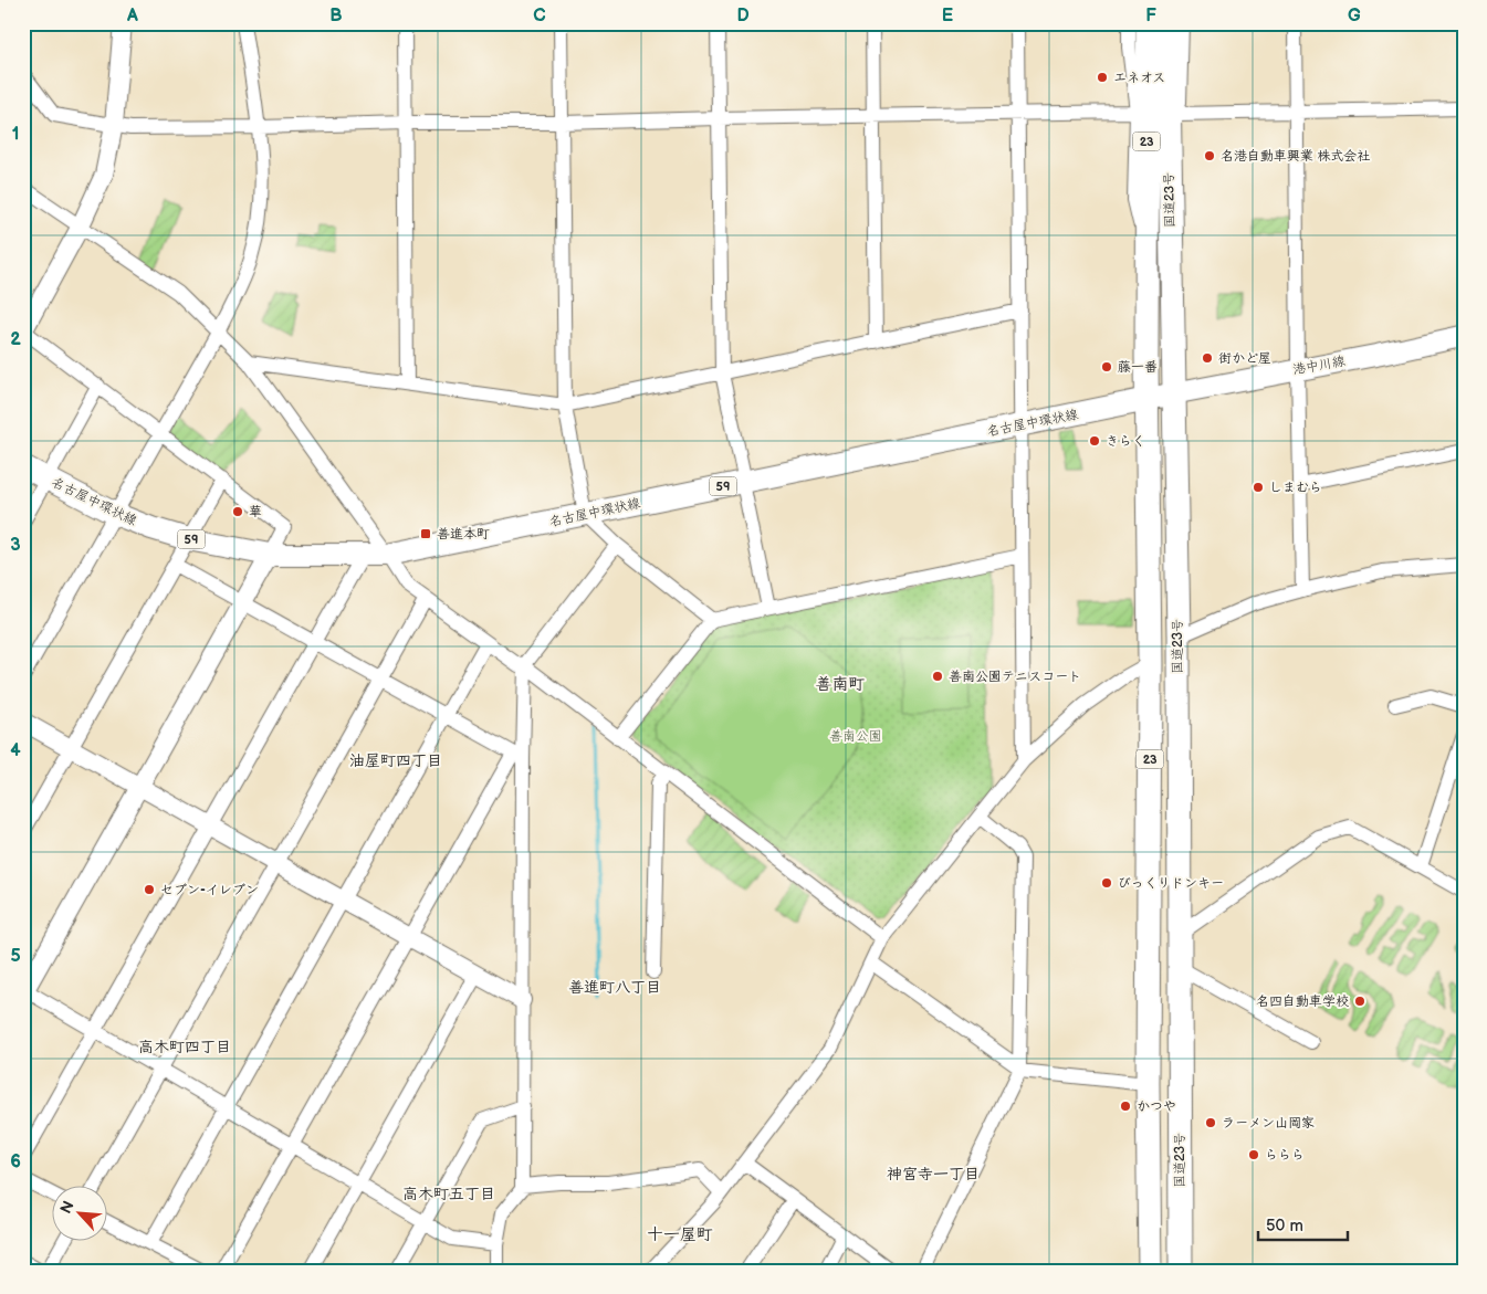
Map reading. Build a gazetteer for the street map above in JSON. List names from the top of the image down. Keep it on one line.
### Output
{"streets":{"highway":["23","国道23号"],"main road":["港中川線","名古屋中環状線","59"]},"crossings":[["国道23号","港中川線"],["国道23号","名古屋中環状線"],["港中川線","名古屋中環状線"]],"districts":["善南町","油屋町四丁目","善進町八丁目","高木町四丁目","神宮寺一丁目","高木町五丁目","十一屋町"],"parks":["善南公園"],"places":{"other":["エネオス","名港自動車興業 株式会社","街かど屋","藤一番","きらく","しまむら","華","善南公園テニスコート","びっくりドンキー","セブン-イレブン","名四自動車学校","かつや","ラーメン山岡家","ららら"],"transit":["善進本町"]},"scale_bar":"50 m","north":"top left","grid":{"columns":["A","B","C","D","E","F","G"],"rows":["1","2","3","4","5","6"]}}
